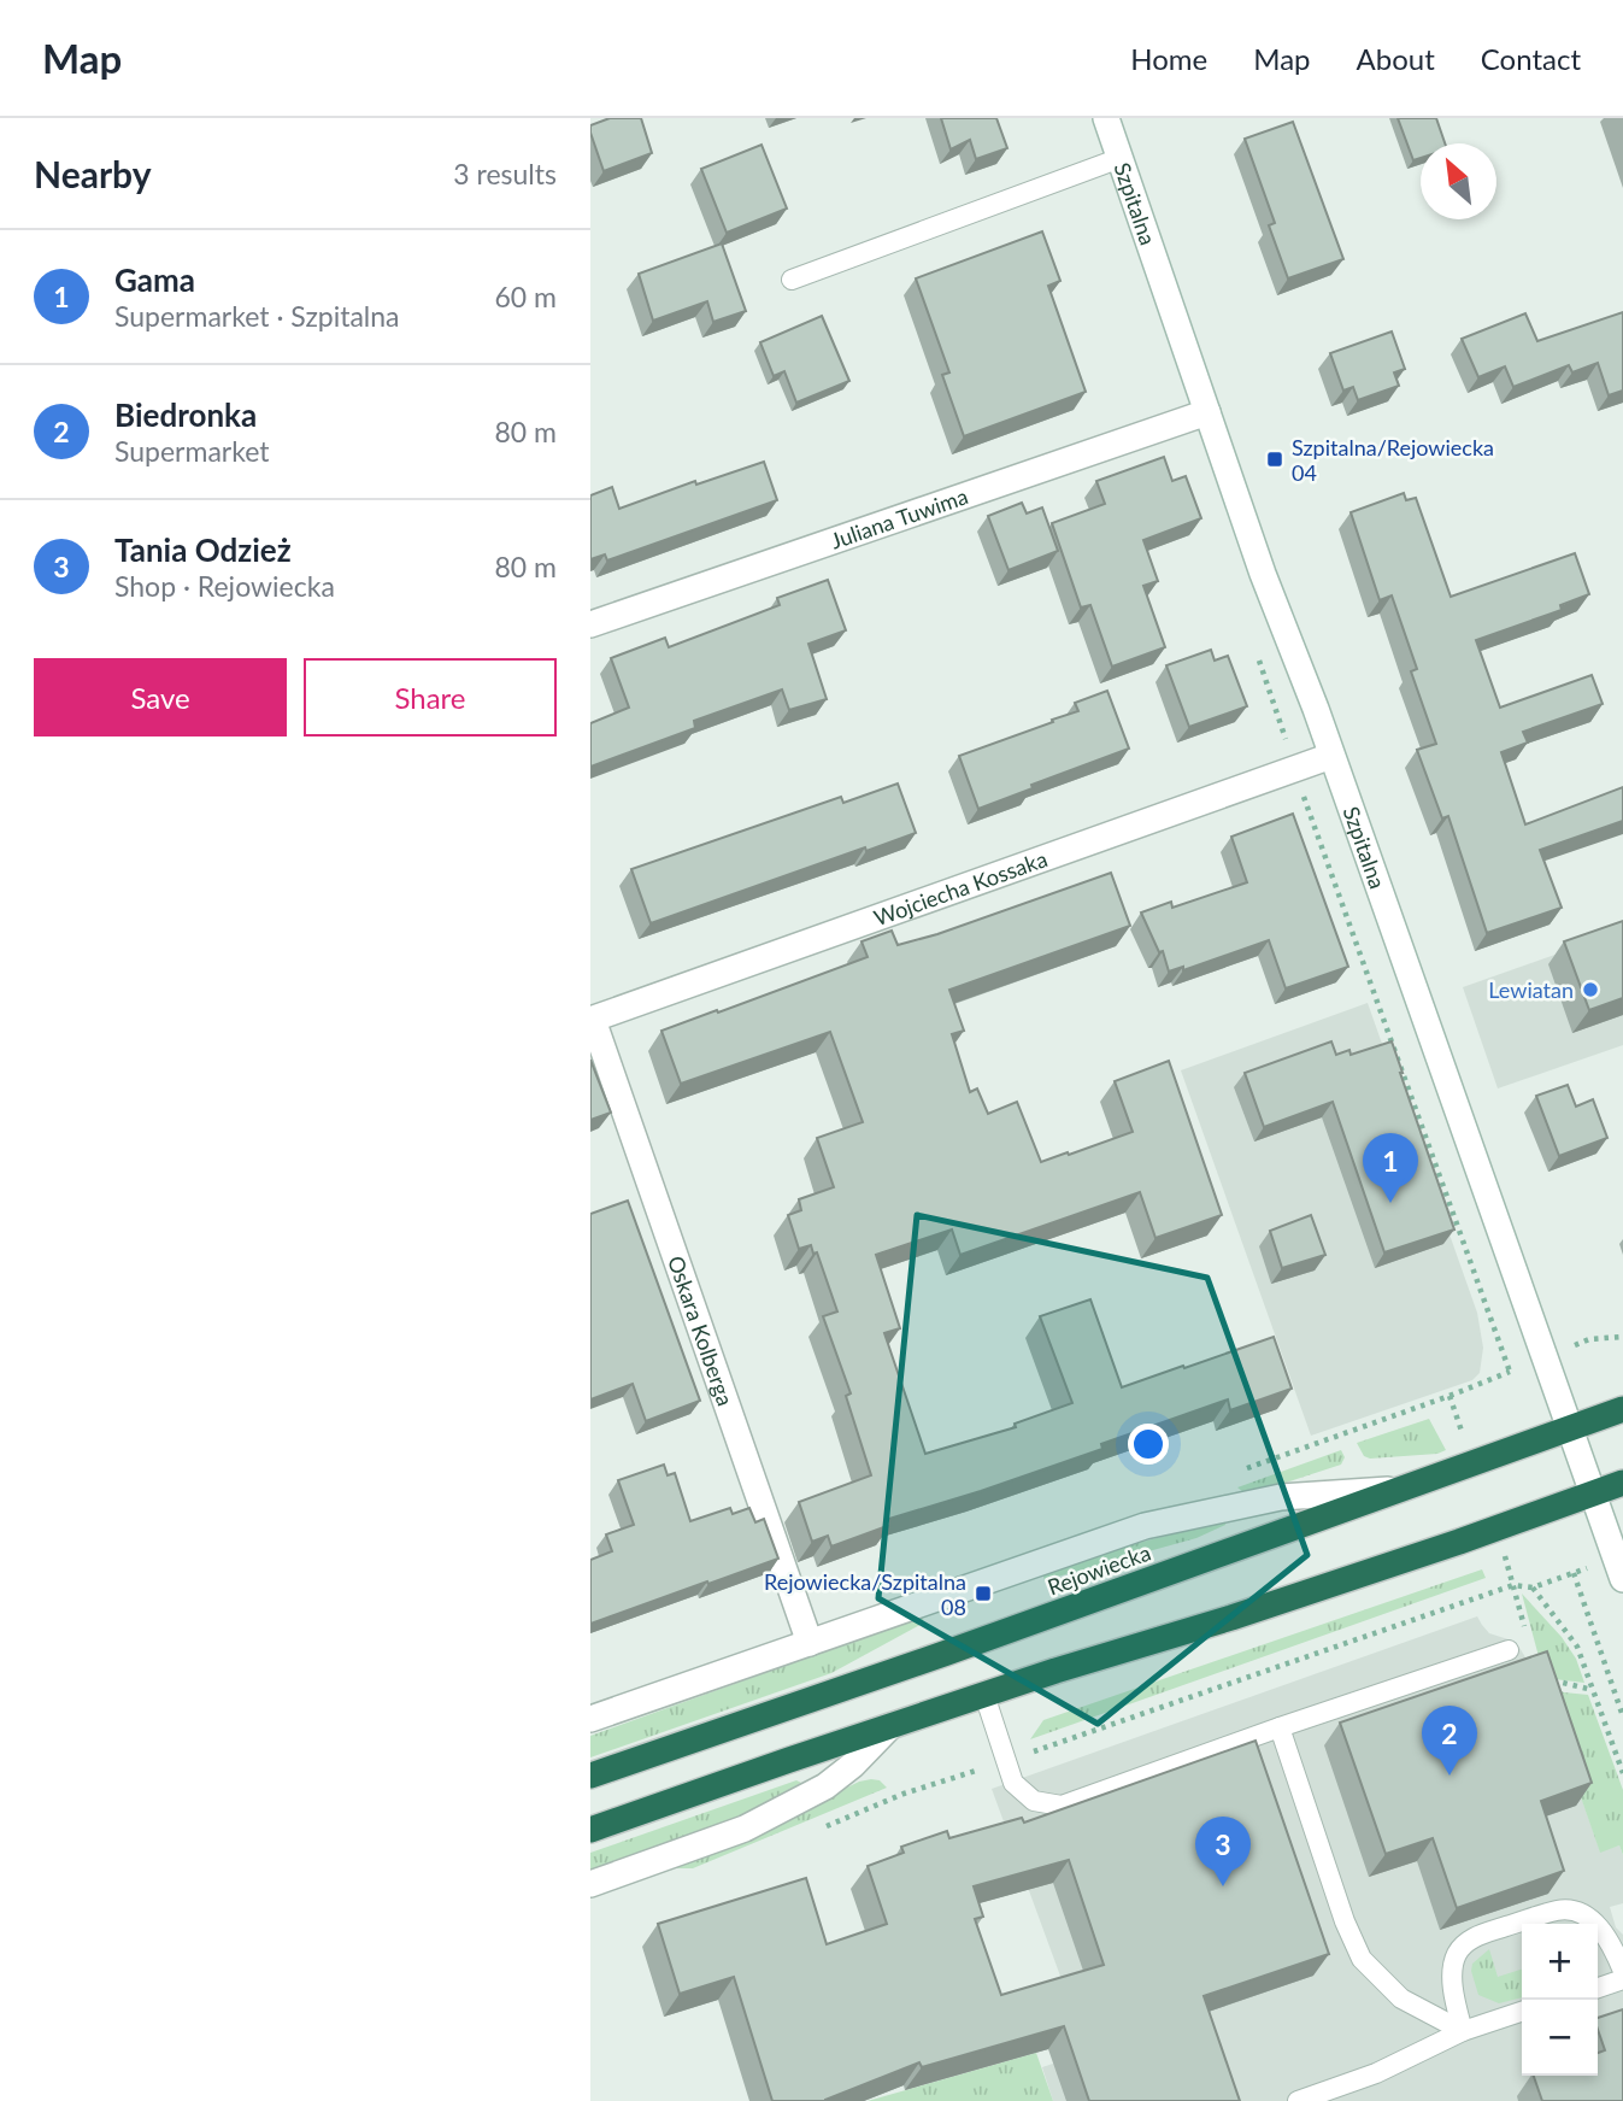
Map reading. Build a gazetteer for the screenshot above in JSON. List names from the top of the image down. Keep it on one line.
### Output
{"streets":{"highway":["Rejowiecka"],"street":["Szpitalna","Juliana Tuwima","Wojciecha Kossaka","Oskara Kolberga"]},"crossings":[["Szpitalna","Juliana Tuwima"],["Szpitalna","Wojciecha Kossaka"],["Szpitalna","Rejowiecka"],["Wojciecha Kossaka","Oskara Kolberga"]],"places":{"transit":["Szpitalna/Rejowiecka 04","Rejowiecka/Szpitalna 08"],"other":["Lewiatan"]},"north":"top left","page":{"header":"Map","nav":["Home","Map","About","Contact"],"heading":["Nearby","3 results"],"list":[{"mark":"1","name":"Gama","note":"Supermarket · Szpitalna","value":"60 m"},{"mark":"2","name":"Biedronka","note":"Supermarket","value":"80 m"},{"mark":"3","name":"Tania Odzież","note":"Shop · Rejowiecka","value":"80 m"}],"buttons":["Save","Share"],"pins":["1","2","3"],"map_buttons":["+","−"]}}
